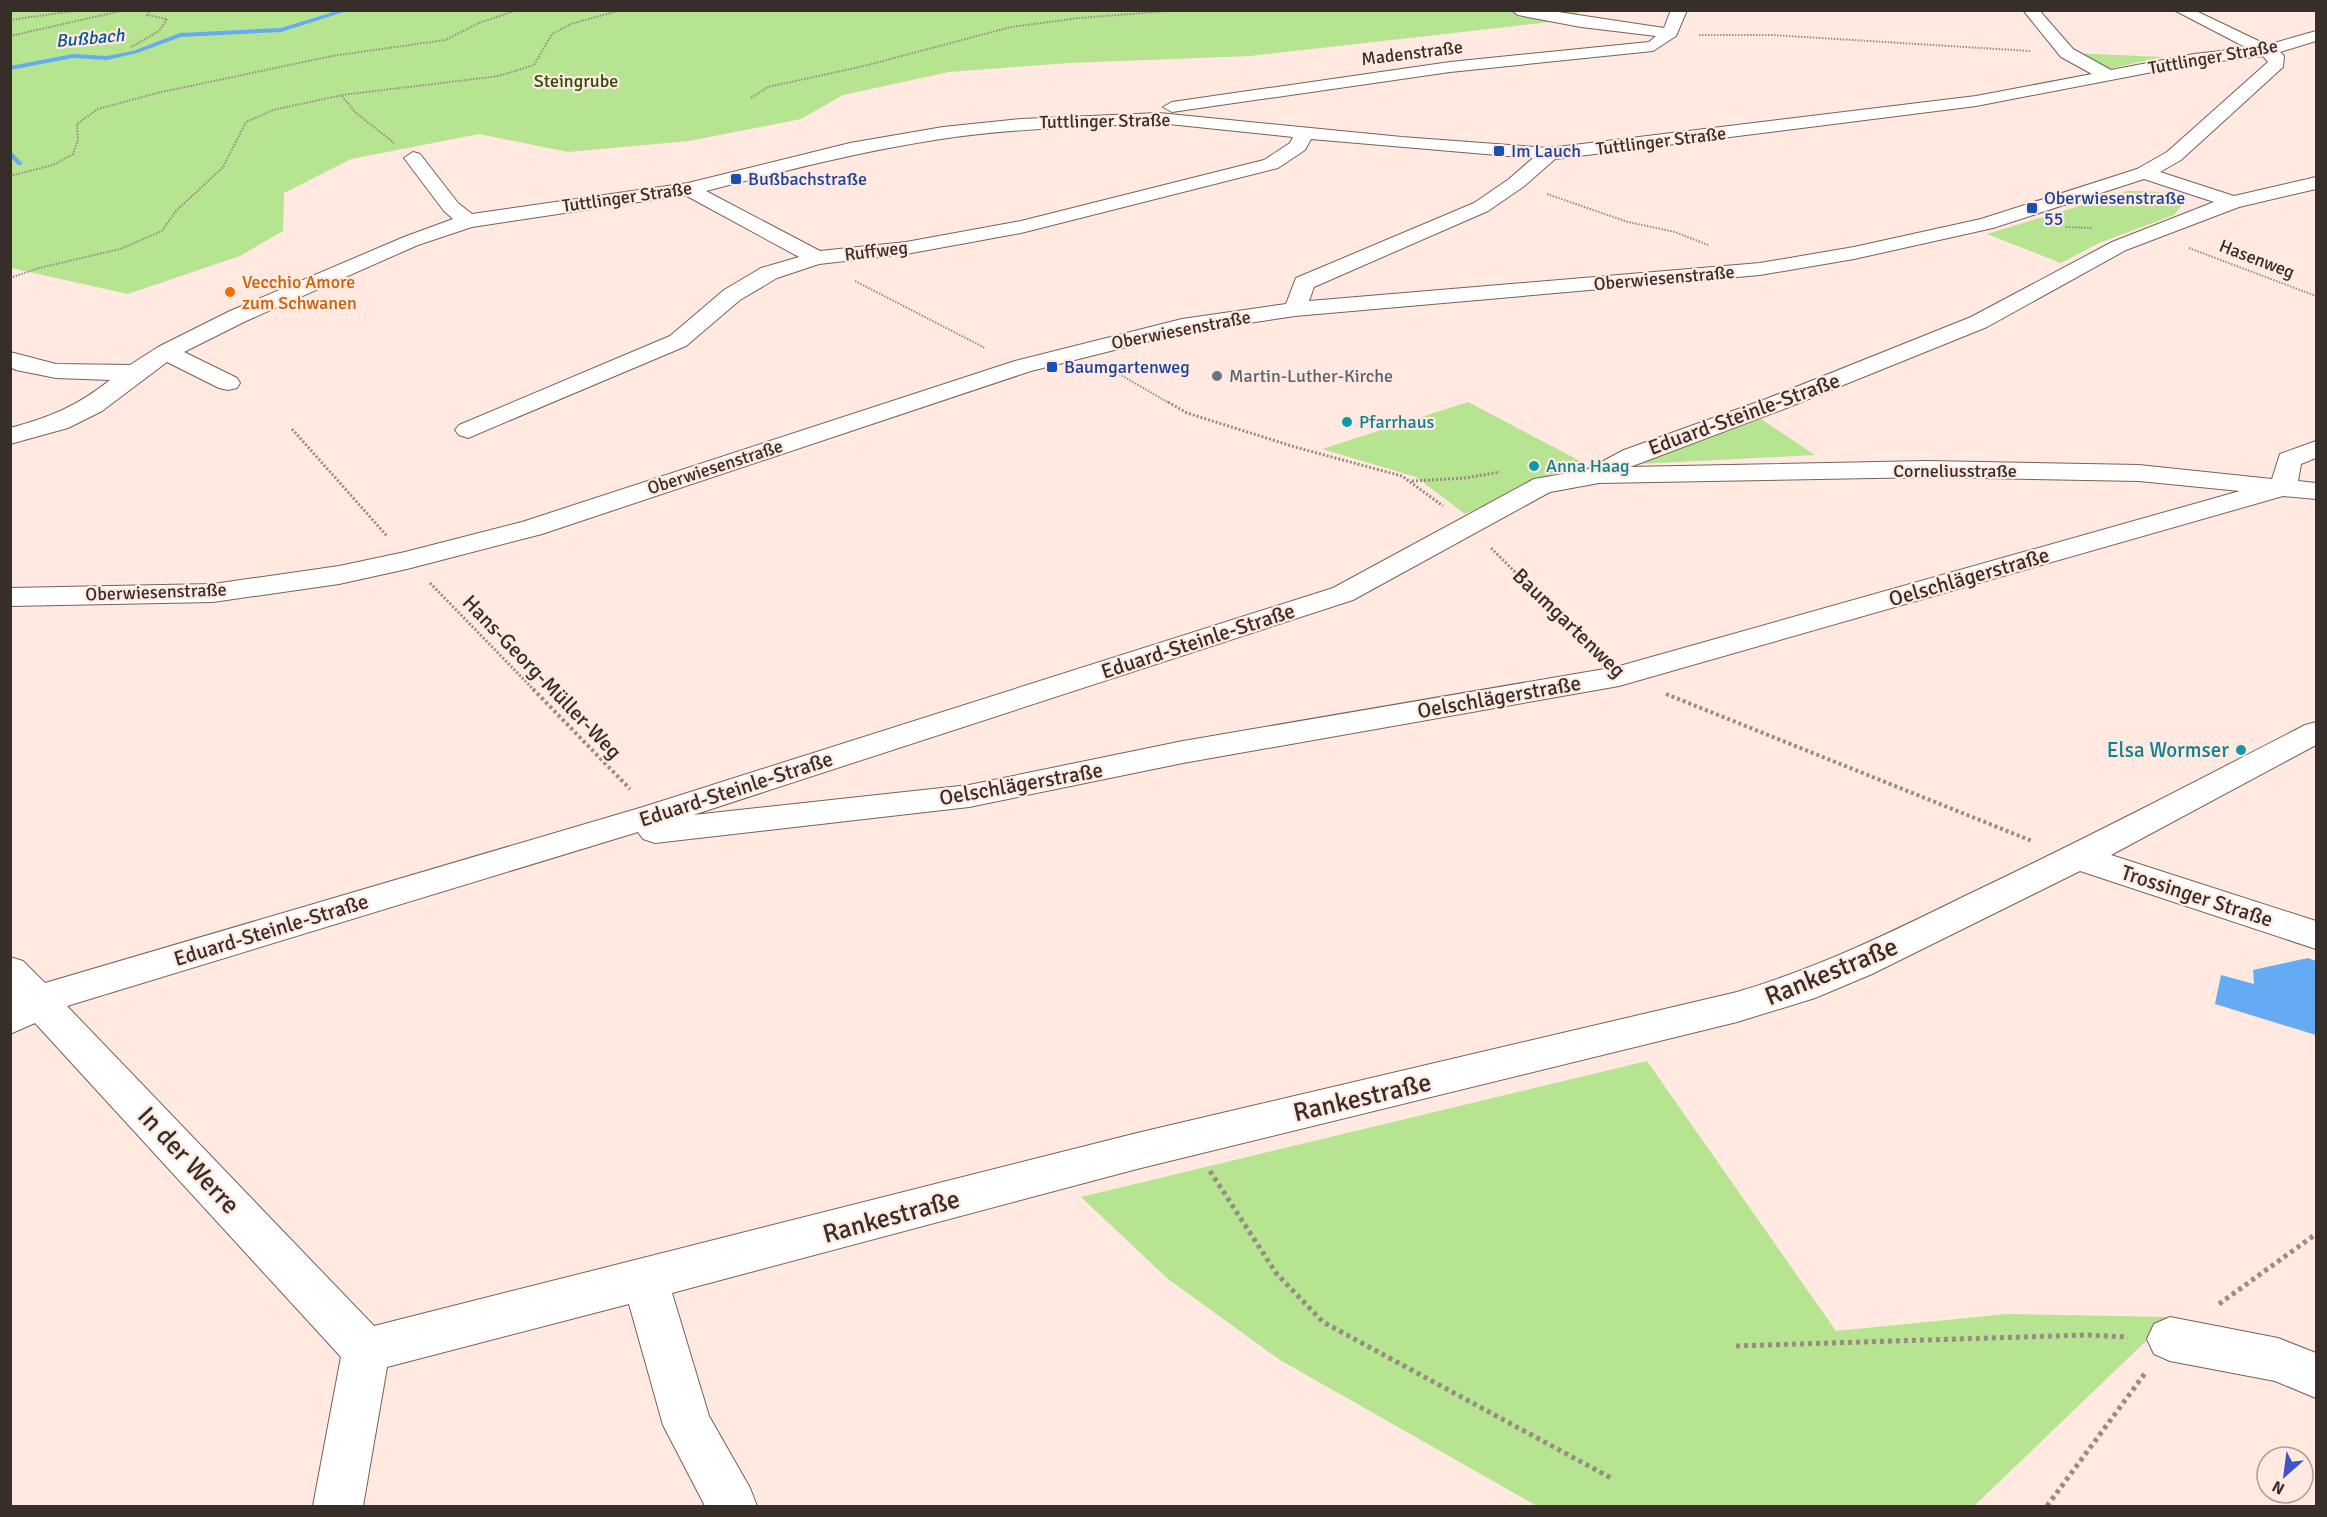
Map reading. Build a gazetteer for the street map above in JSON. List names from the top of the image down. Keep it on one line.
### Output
{"streets":{"street":["Madenstraße","Tuttlinger Straße","Ruffweg","Oberwiesenstraße","Eduard-Steinle-Straße","Corneliusstraße","Oelschlägerstraße","Trossinger Straße","Rankestraße","In der Werre"],"path":["Hasenweg","Baumgartenweg","Hans-Georg-Müller-Weg"]},"crossings":[["Madenstraße","Tuttlinger Straße"],["Tuttlinger Straße","Ruffweg"],["Tuttlinger Straße","Oberwiesenstraße"],["Oberwiesenstraße","Hans-Georg-Müller-Weg"],["Eduard-Steinle-Straße","Corneliusstraße"],["Eduard-Steinle-Straße","Oelschlägerstraße"],["Eduard-Steinle-Straße","Baumgartenweg"],["Eduard-Steinle-Straße","Hans-Georg-Müller-Weg"],["Eduard-Steinle-Straße","In der Werre"],["Corneliusstraße","Oelschlägerstraße"],["Oelschlägerstraße","Baumgartenweg"],["Oelschlägerstraße","Hans-Georg-Müller-Weg"],["Baumgartenweg","Trossinger Straße"],["Baumgartenweg","Rankestraße"],["Trossinger Straße","Rankestraße"],["Rankestraße","In der Werre"]],"water":["Bußbach"],"parks":["Steingrube"],"places":{"transit":["Im Lauch","Bußbachstraße","Oberwiesenstraße 55","Baumgartenweg"],"other":["Vecchio Amore zum Schwanen","Martin-Luther-Kirche","Pfarrhaus","Anna Haag","Elsa Wormser"]},"north":"bottom left"}
